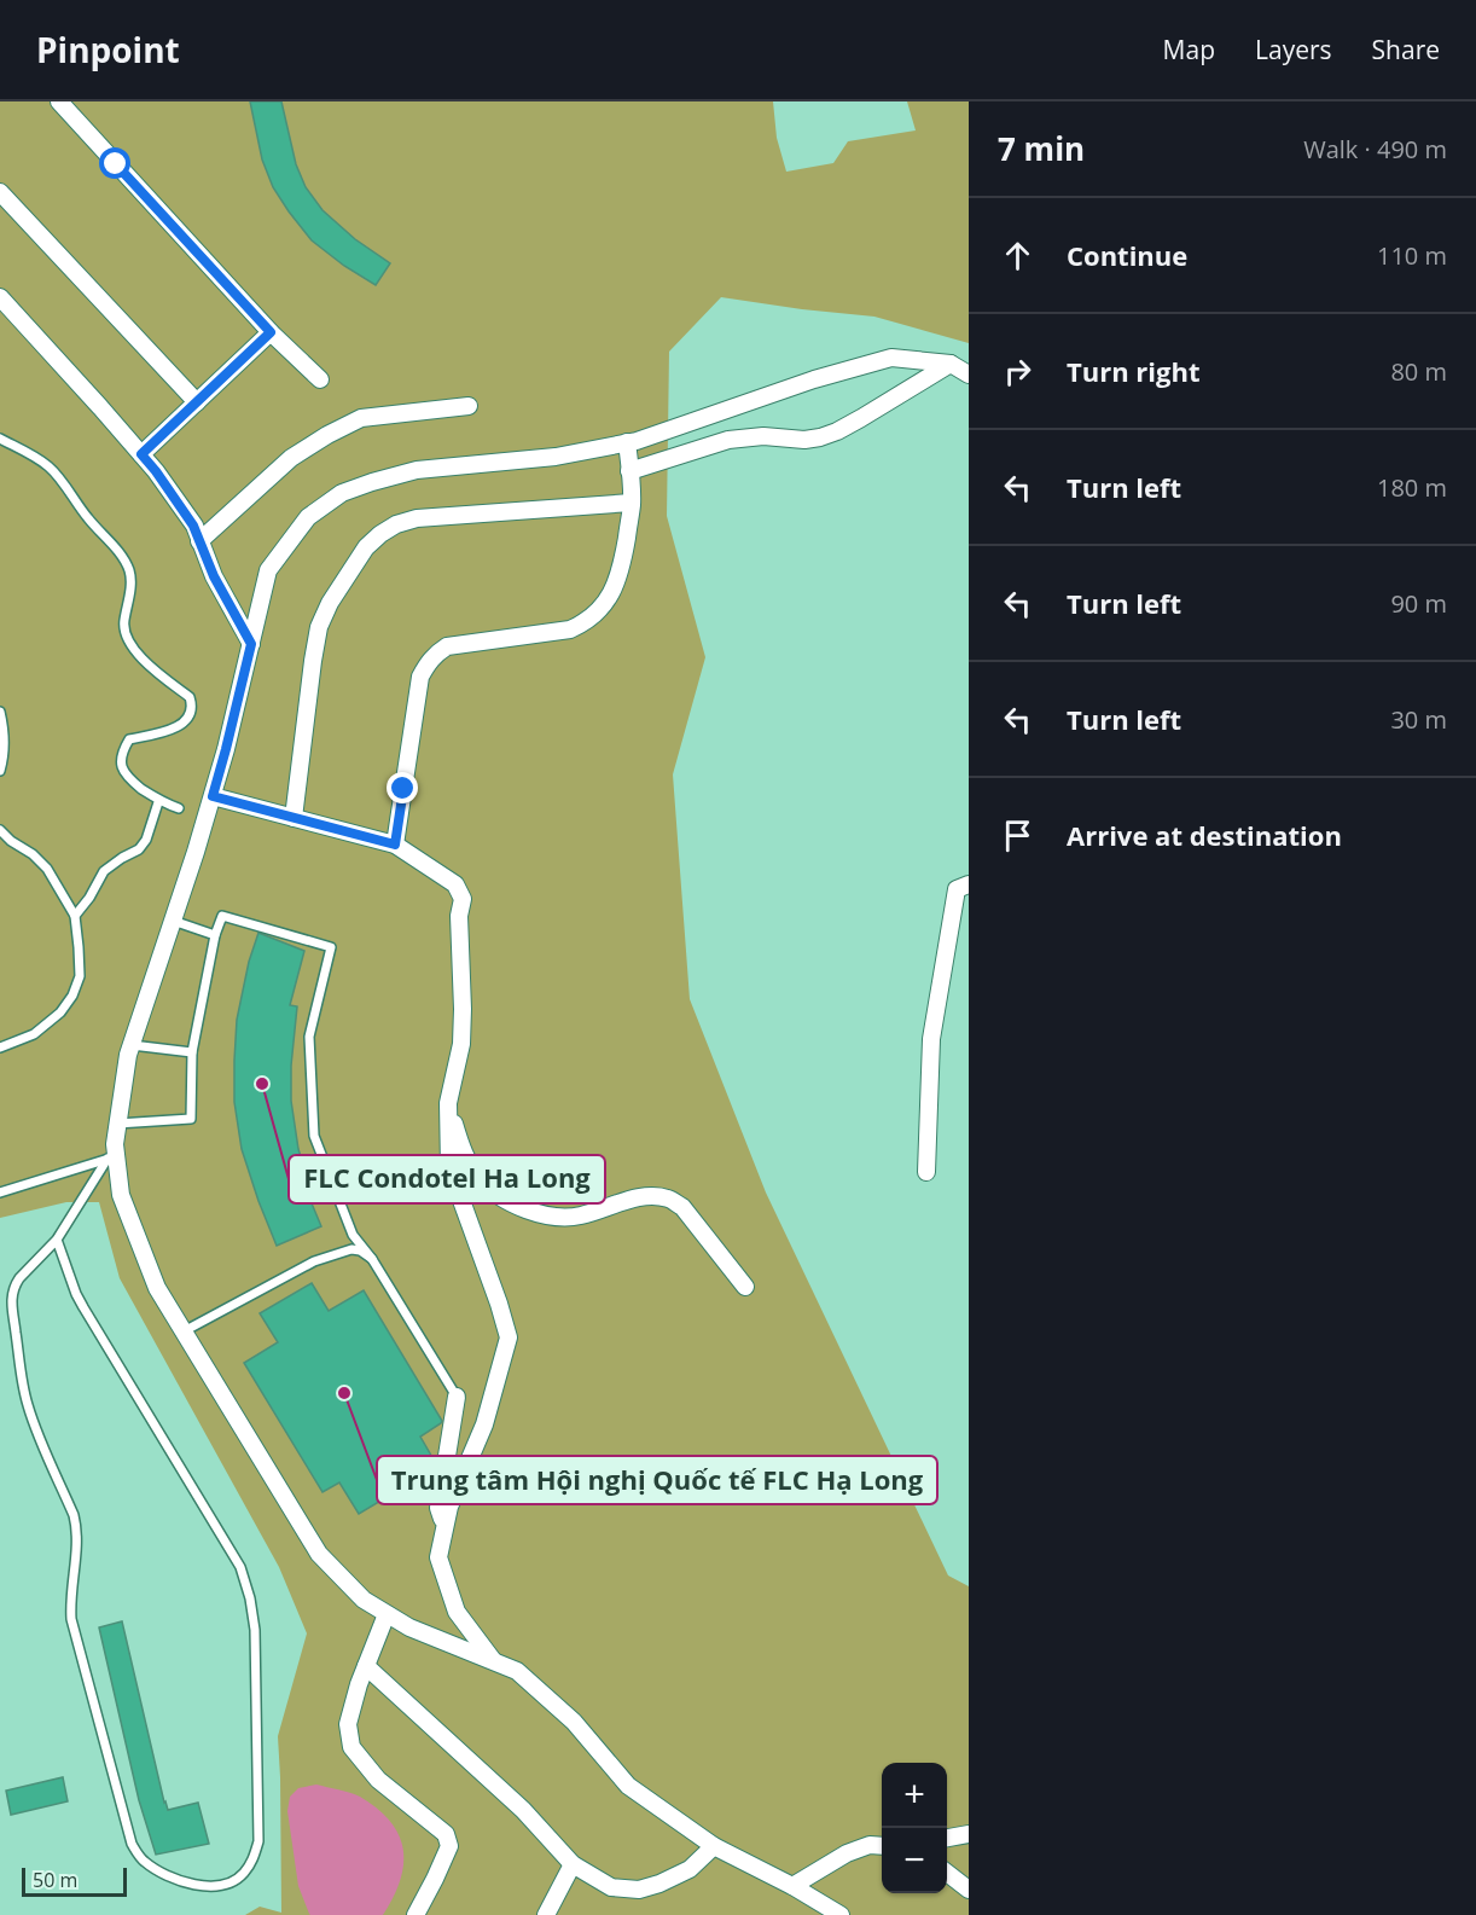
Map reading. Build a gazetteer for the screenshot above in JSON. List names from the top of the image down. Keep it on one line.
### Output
{"places":["FLC Condotel Ha Long","Trung tâm Hội nghị Quốc tế FLC Hạ Long"],"scale_bar":"50 m","page":{"header":"Pinpoint","nav":["Map","Layers","Share"],"heading":["7 min","Walk · 490 m"],"list":[["Continue","110 m"],["Turn right","80 m"],["Turn left","180 m"],["Turn left","90 m"],["Turn left","30 m"],"Arrive at destination"],"map_buttons":["+","−"],"scale":"50 m"}}
